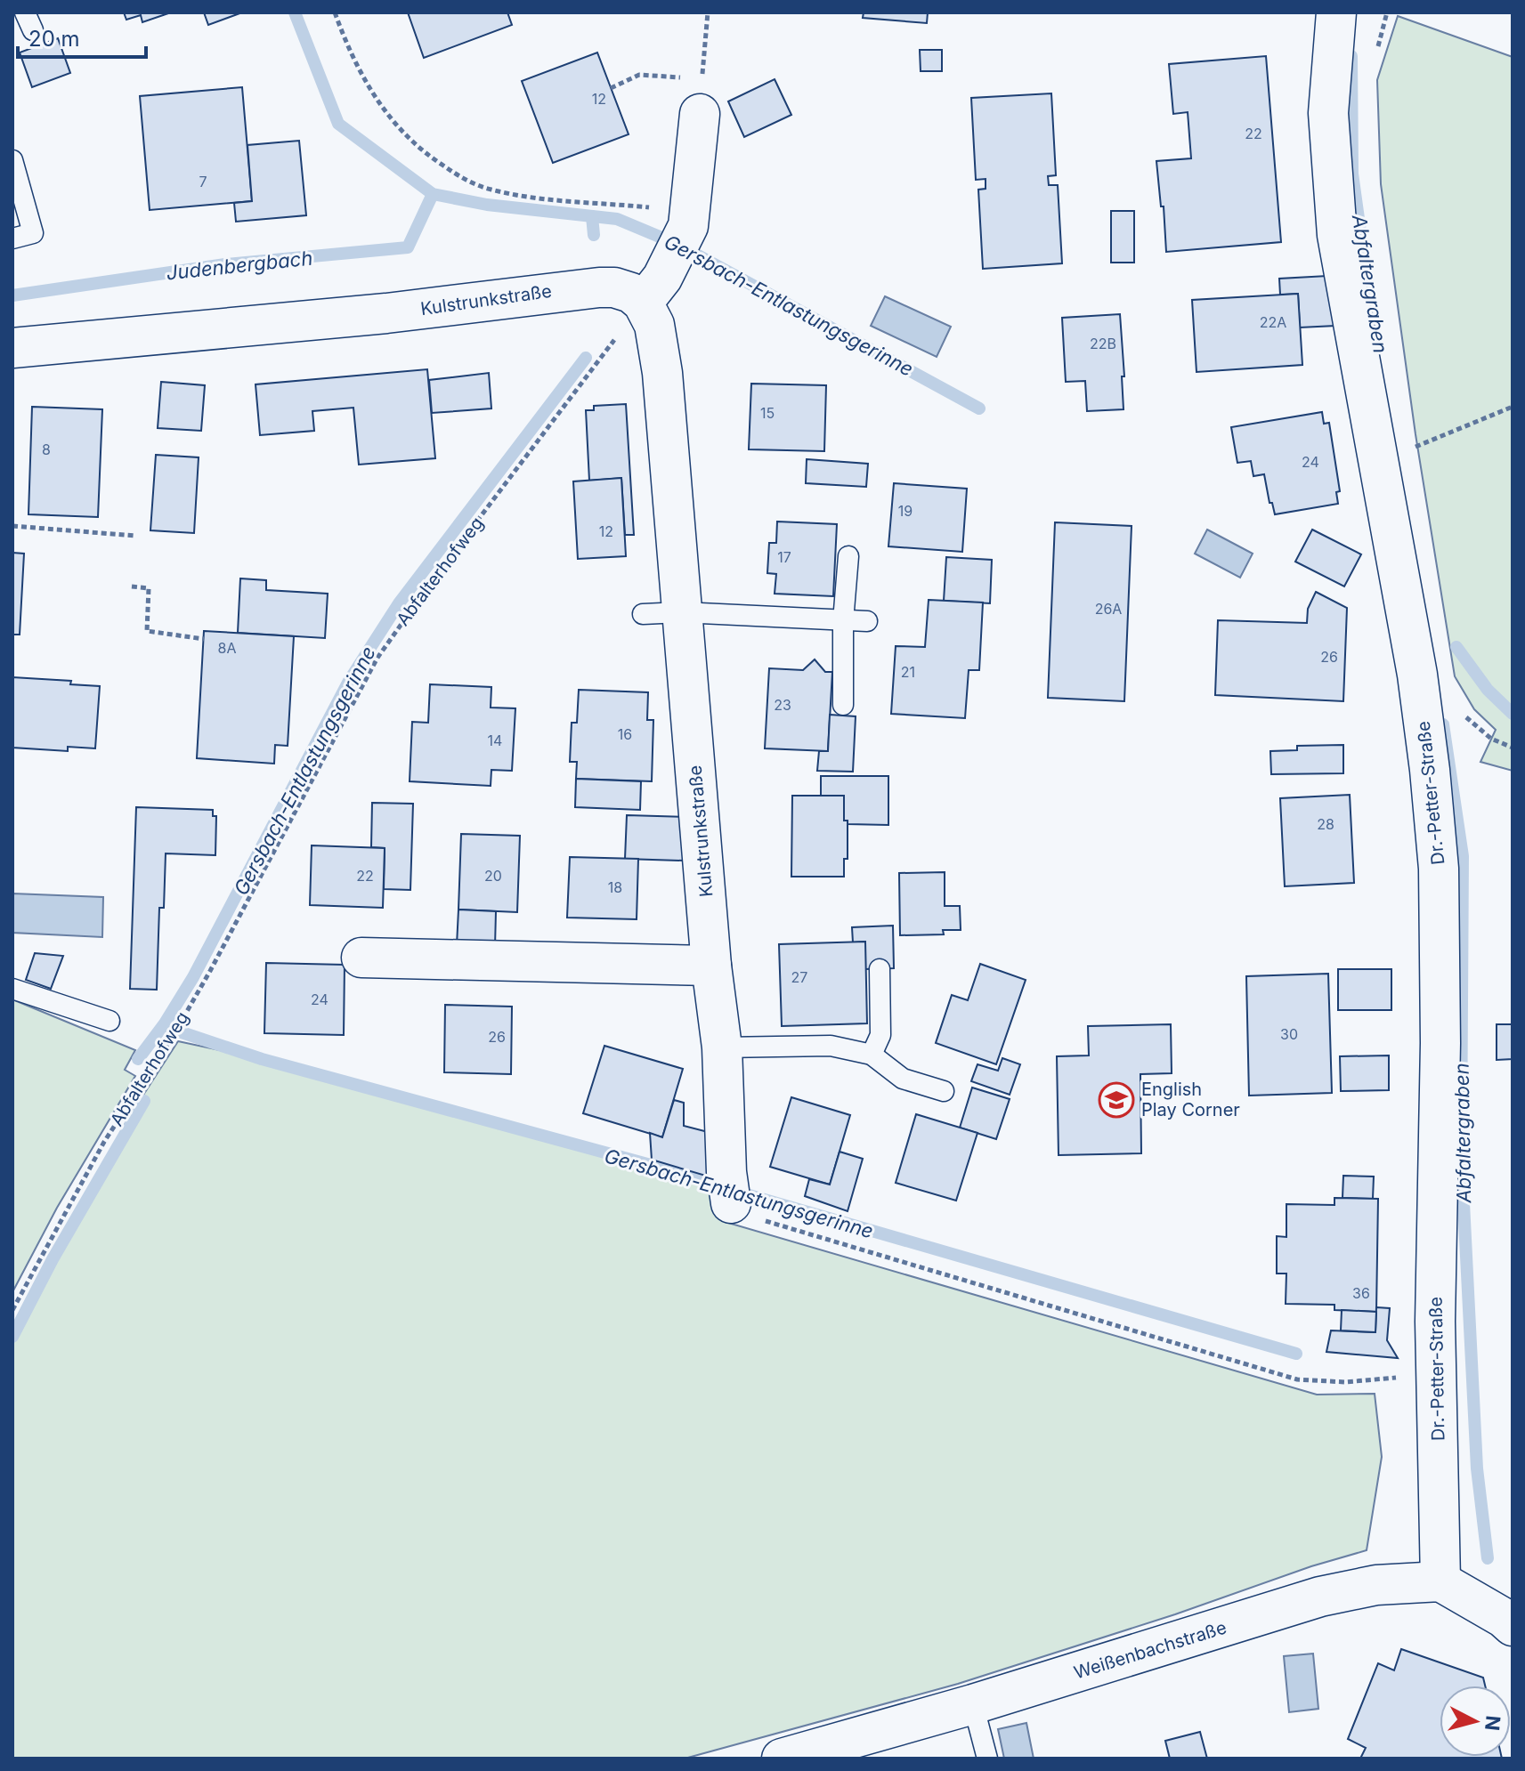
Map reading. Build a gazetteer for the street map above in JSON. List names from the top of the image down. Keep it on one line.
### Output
{"streets":{"street":["Kulstrunkstraße","Dr.-Petter-Straße","Weißenbachstraße"],"path":["Abfalterhofweg"]},"crossings":[["Kulstrunkstraße","Abfalterhofweg"],["Dr.-Petter-Straße","Weißenbachstraße"]],"water":["Judenbergbach","Abfaltergraben","Gersbach-Entlastungsgerinne"],"places":{"school or university":["English Play Corner"]},"house_numbers":["12","22","7","22A","22B","15","8","24","19","12","17","26A","8A","26","21","23","16","14","28","22","20","18","27","24","30","26","36"],"scale_bar":"20 m","north":"right"}
